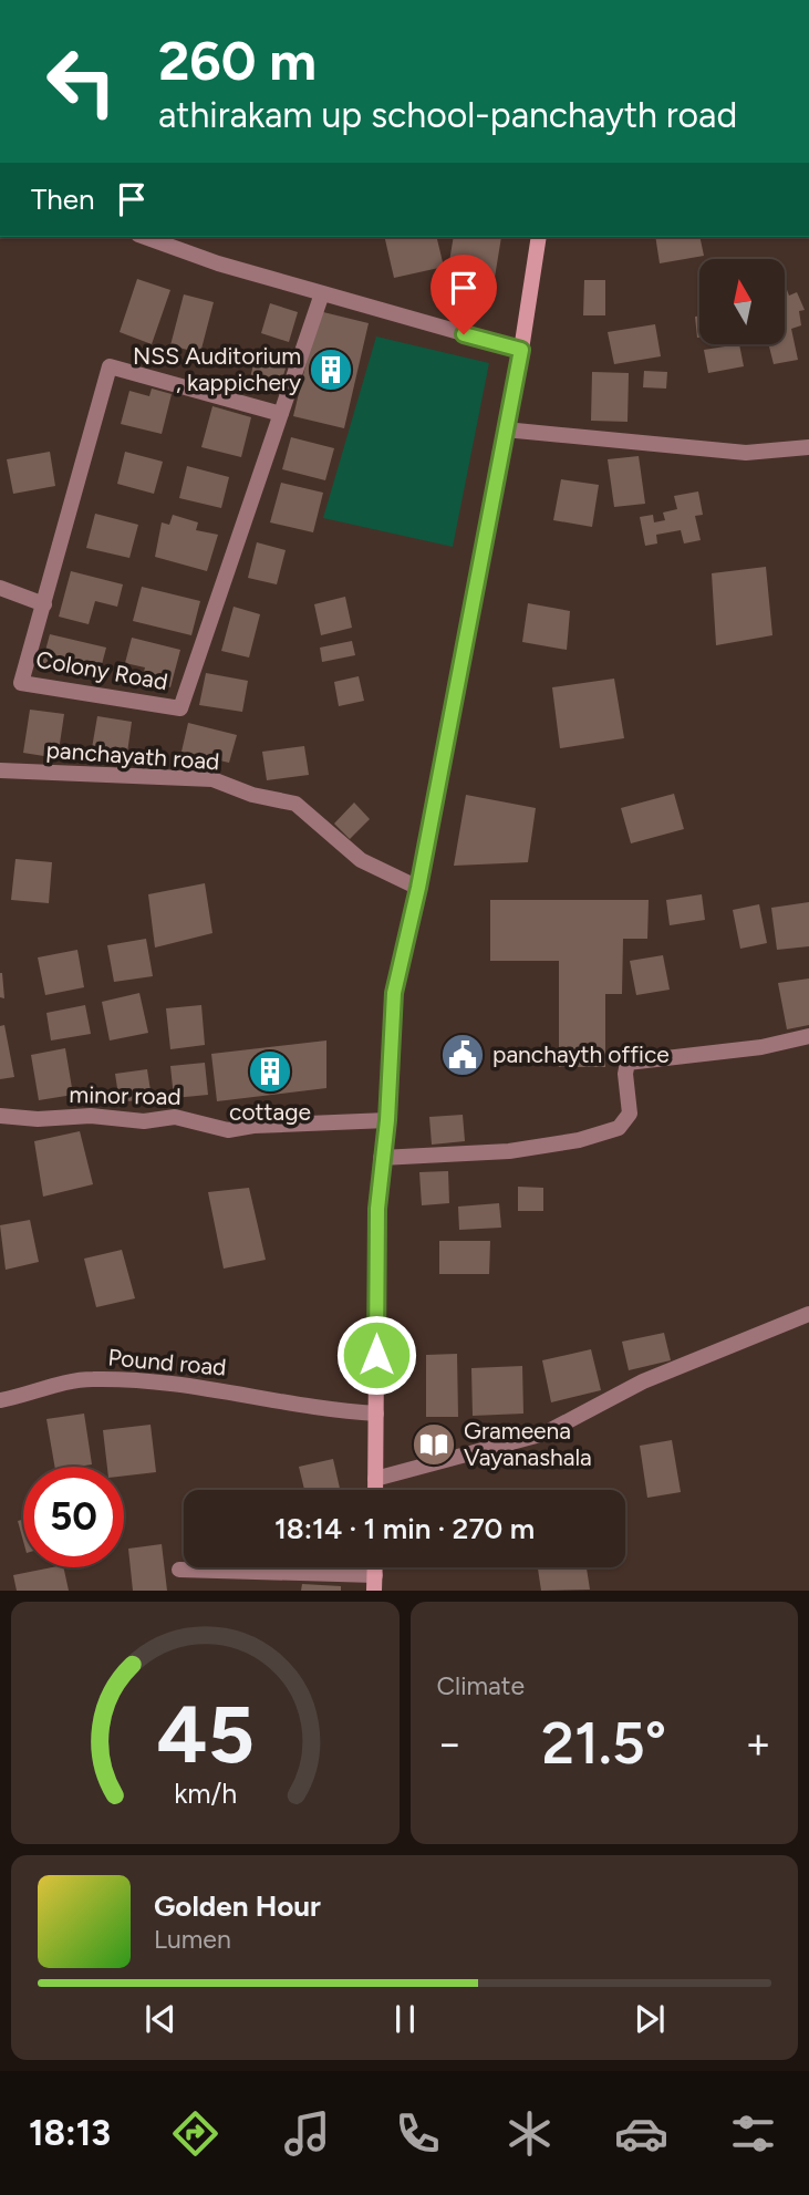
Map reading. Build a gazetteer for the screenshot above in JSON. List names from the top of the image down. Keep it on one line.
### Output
{"streets":{"street":["Colony Road","panchayath road","minor road","Pound road"]},"places":{"building":["NSS Auditorium , kappichery","cottage"],"public building":["panchayth office"],"library":["Grameena Vayanashala"]},"north":"top","page":{"turn":["260 m","athirakam up school-panchayth road"],"then":"Then","limit":"50","trip":"18:14 · 1 min · 270 m","tile":"Climate","heat":["−","21.5°","+"],"song":["Golden Hour","Lumen"],"tabs":"18:13","gauge":["45","km/h"]}}
